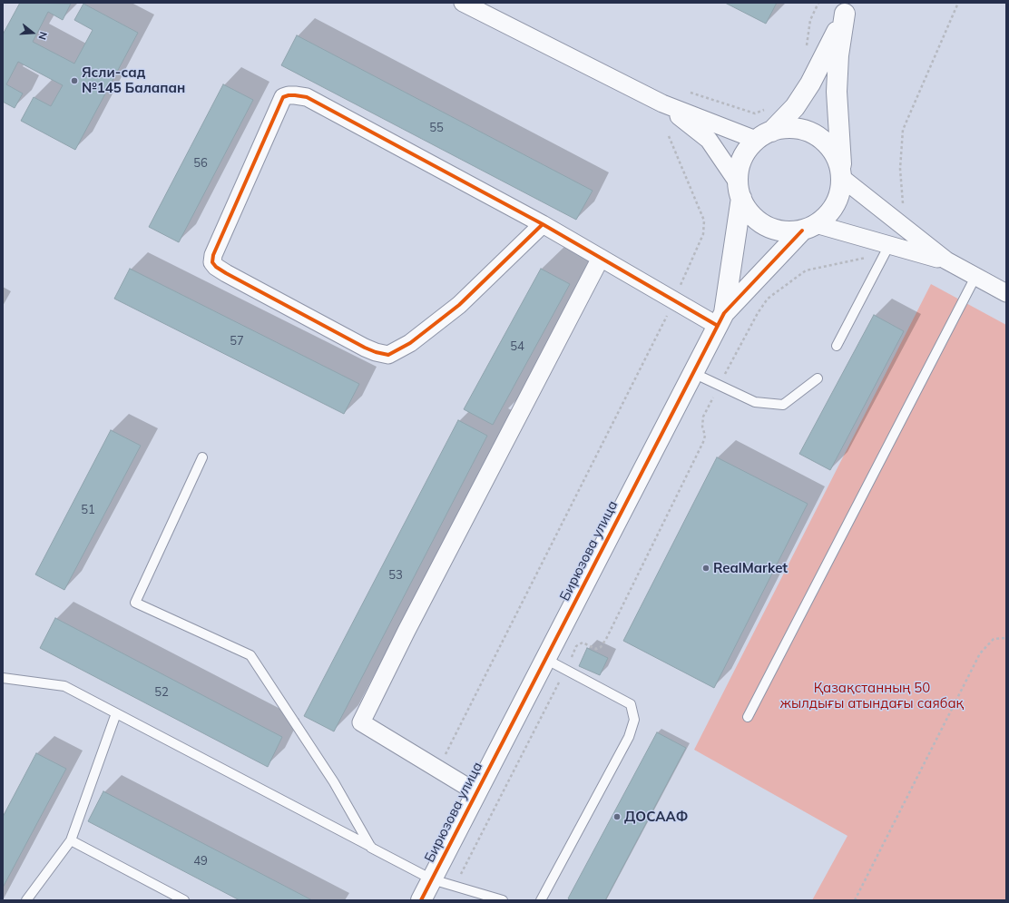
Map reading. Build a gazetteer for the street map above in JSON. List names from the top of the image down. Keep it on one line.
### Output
{"streets":{"street":["Бирюзова улица"]},"parks":["Қазақстанның 50 жылдығы атындағы саябақ"],"places":["Ясли-сад №145 Балапан","RealMarket","ДОСААФ"],"house_numbers":["55","56","57","54","51","53","52","49"],"north":"right"}
